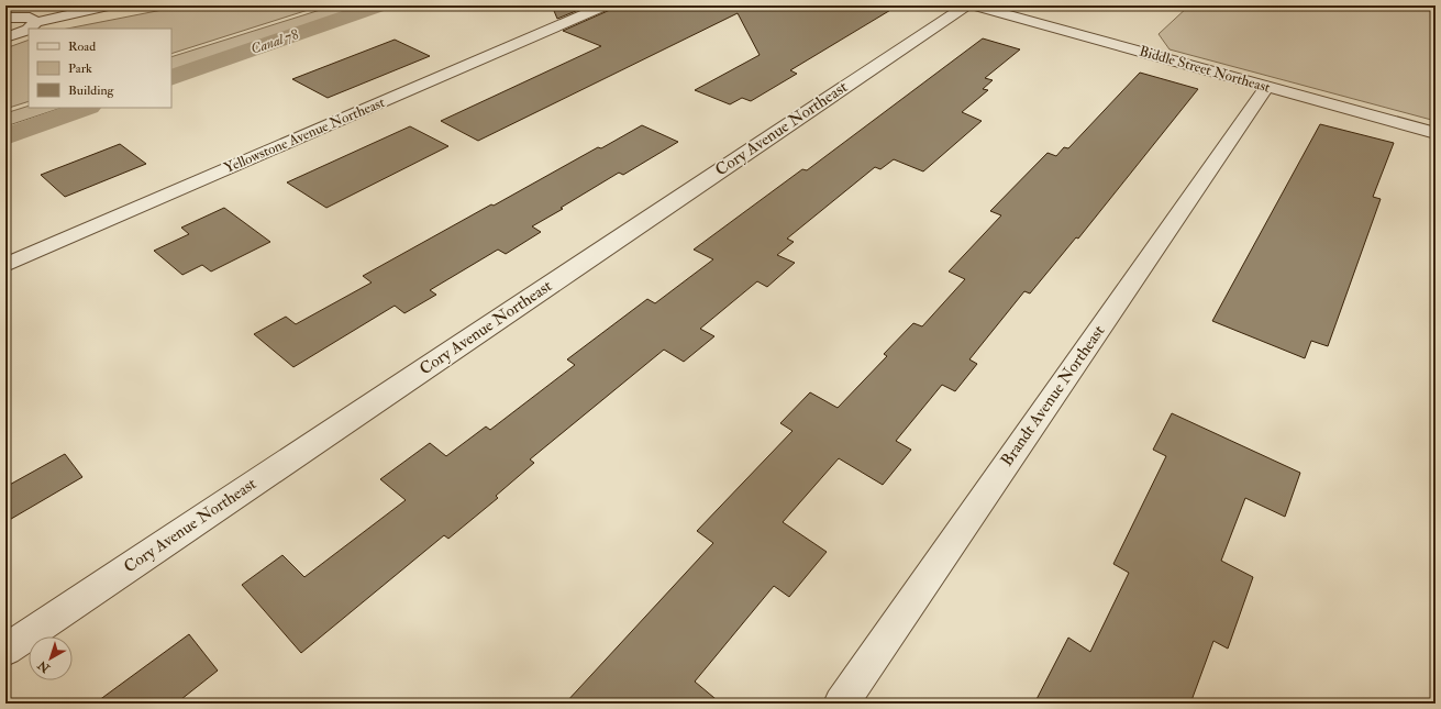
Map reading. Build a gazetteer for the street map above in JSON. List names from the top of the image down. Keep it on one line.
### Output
{"streets":{"street":["Biddle Street Northeast","Cory Avenue Northeast","Yellowstone Avenue Northeast","Brandt Avenue Northeast"]},"crossings":[["Biddle Street Northeast","Brandt Avenue Northeast"]],"water":["Canal 78"],"legend":["Road","Park","Building"],"north":"bottom left"}
